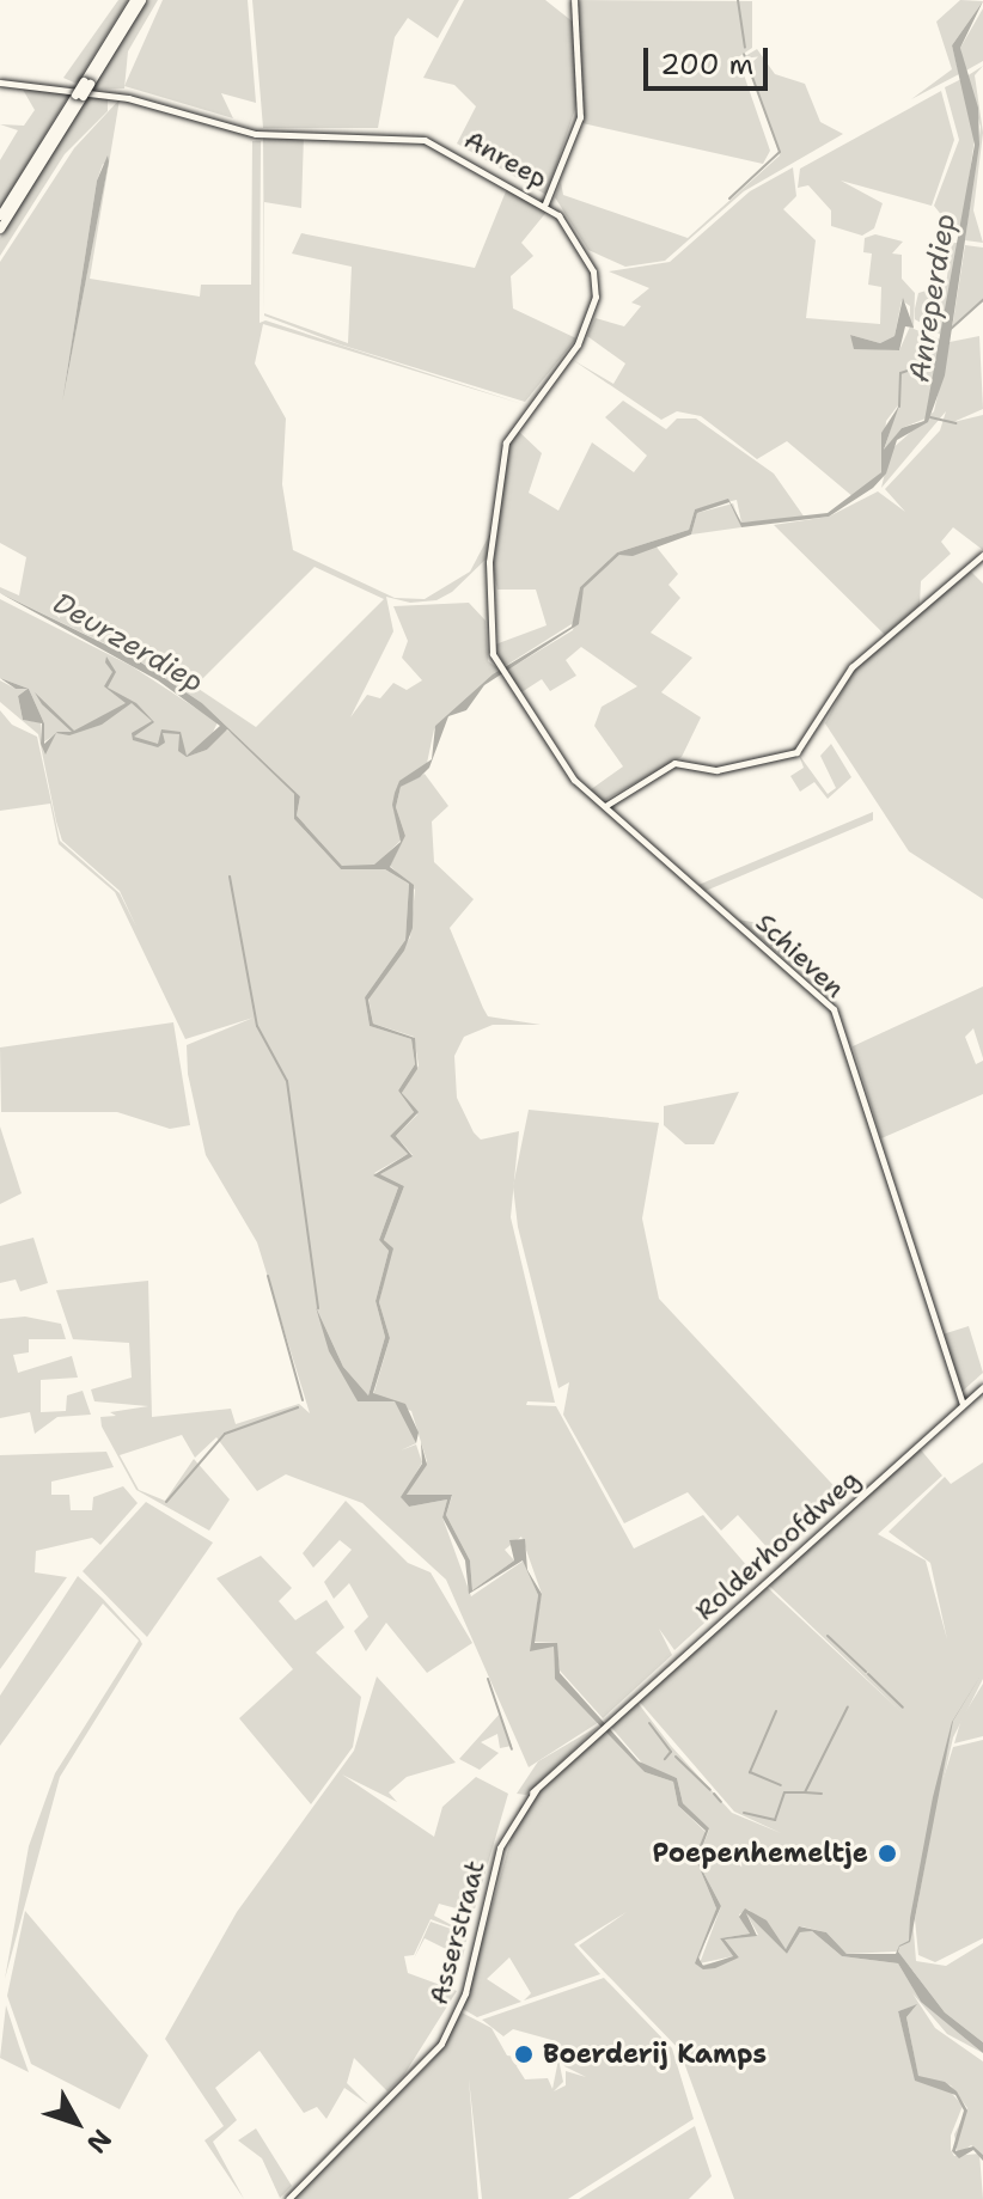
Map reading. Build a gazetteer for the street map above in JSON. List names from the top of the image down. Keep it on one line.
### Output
{"streets":{"street":["Anreep","Schieven","Rolderhoofdweg","Asserstraat"]},"crossings":[["Anreep","Schieven"],["Schieven","Rolderhoofdweg"],["Rolderhoofdweg","Asserstraat"]],"water":["Anreperdiep","Deurzerdiep"],"places":["Poepenhemeltje","Boerderij Kamps"],"scale_bar":"200 m","north":"bottom right"}
